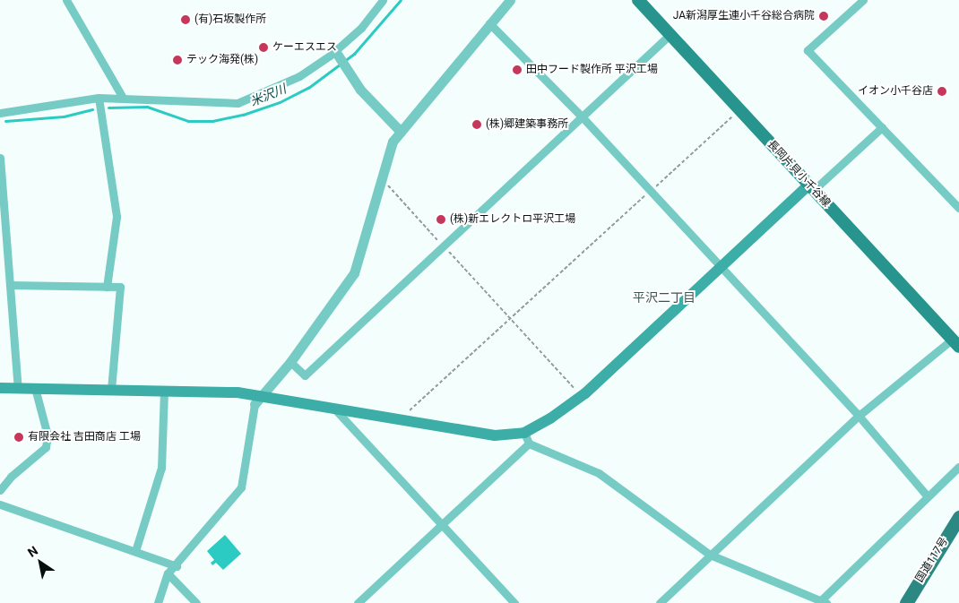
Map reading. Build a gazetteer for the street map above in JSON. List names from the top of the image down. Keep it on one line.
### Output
{"streets":{"highway":["国道117号"],"main road":["長岡片貝小千谷線"]},"districts":["平沢二丁目"],"water":["米沢川"],"places":["JA新潟厚生連小千谷総合病院","(有)石坂製作所","ケーエスエス","テック海発(株)","田中フード製作所 平沢工場","イオン小千谷店","(株)郷建築事務所","(株)新エレクトロ平沢工場","有限会社 吉田商店 工場"],"north":"top left"}
